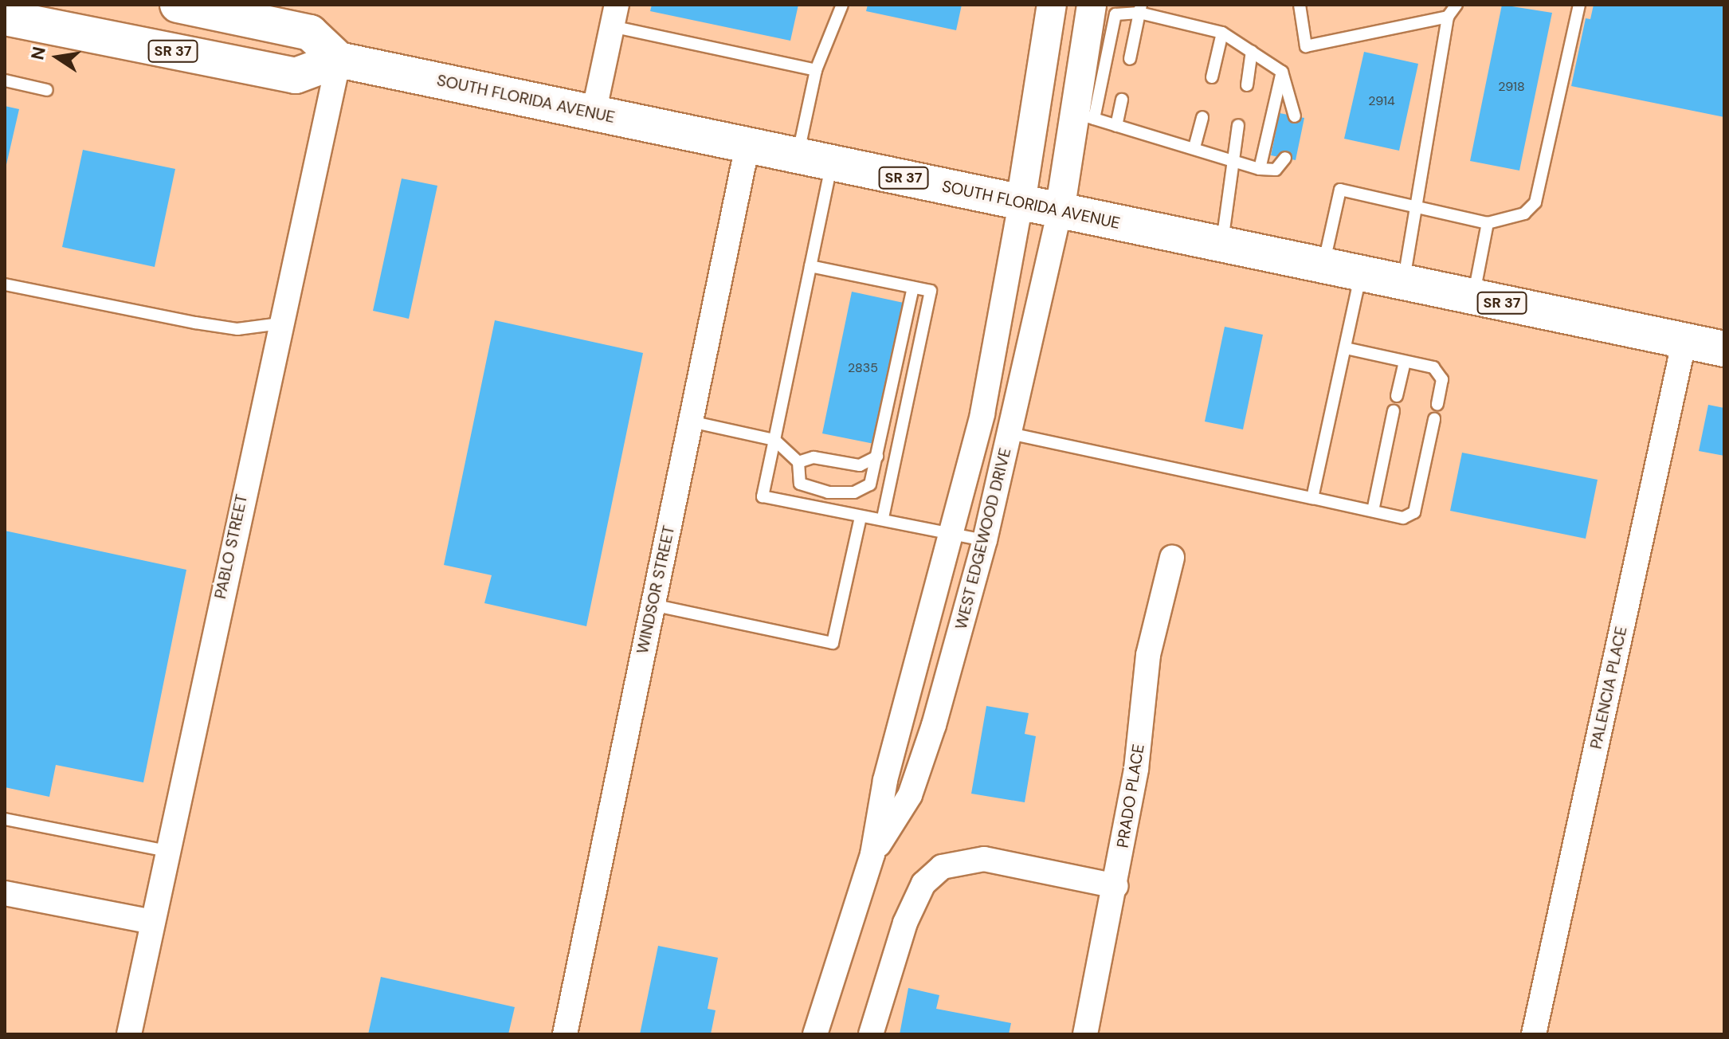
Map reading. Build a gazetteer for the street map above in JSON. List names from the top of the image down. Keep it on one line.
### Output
{"streets":{"main road":["SR 37","SOUTH FLORIDA AVENUE"],"street":["WEST EDGEWOOD DRIVE","PABLO STREET","WINDSOR STREET","PALENCIA PLACE","PRADO PLACE"]},"crossings":[["SR 37","SOUTH FLORIDA AVENUE"],["SR 37","PABLO STREET"],["SOUTH FLORIDA AVENUE","WEST EDGEWOOD DRIVE"],["SOUTH FLORIDA AVENUE","PABLO STREET"],["SOUTH FLORIDA AVENUE","WINDSOR STREET"],["SOUTH FLORIDA AVENUE","PALENCIA PLACE"]],"house_numbers":["2918","2914","2835"],"north":"left"}
